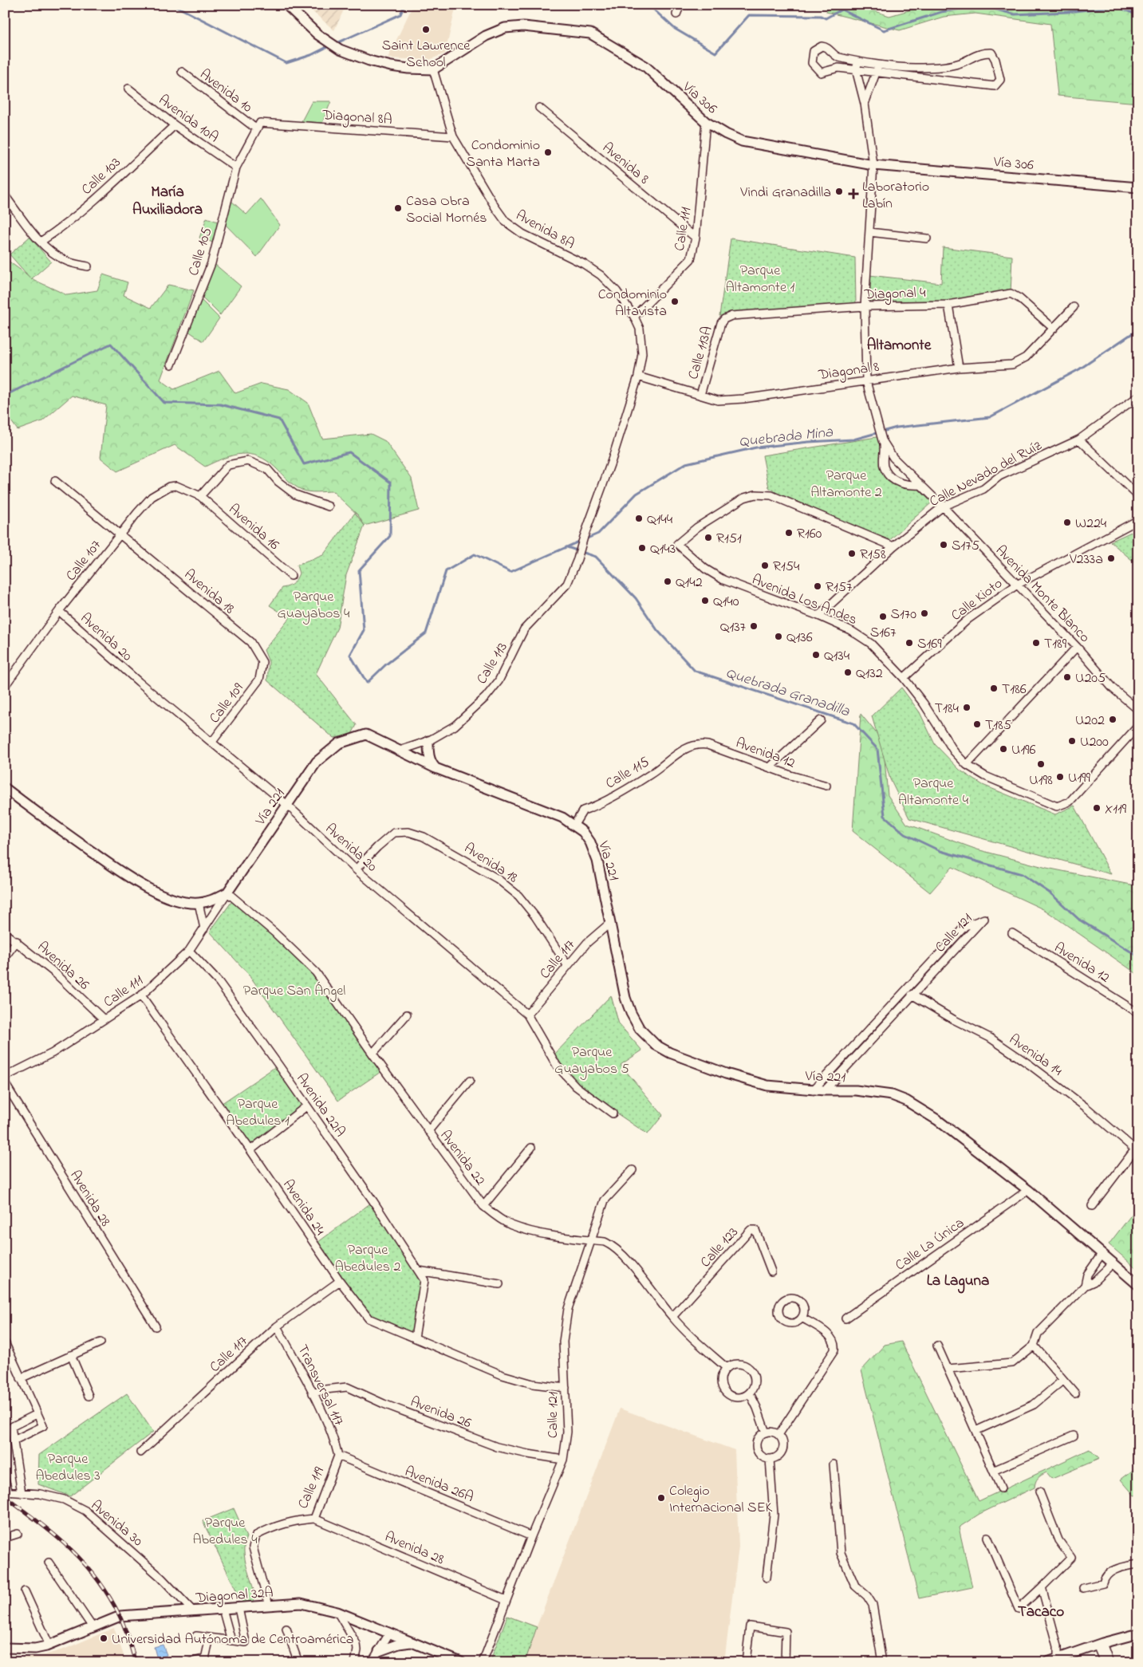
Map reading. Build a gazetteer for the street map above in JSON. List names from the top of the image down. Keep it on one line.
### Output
{"streets":{"main road":["Vía 306","Vía 221","Diagonal 32A"],"street":["Avenida 10","Diagonal 8A","Avenida 10A","Avenida 8","Calle 103","Avenida 8A","Calle 111","Calle 105","Diagonal 4","Calle 113A","Diagonal 8","Calle Nevado del Ruíz","Avenida 16","Calle 107","Avenida 18","Avenida Monte Blanco","Avenida Los Andes","Calle Kioto","Avenida 20","Calle 113","Calle 109","Avenida 12","Calle 115","Calle 121","Calle 117","Avenida 26","Avenida 14","Avenida 22A","Avenida 22","Avenida 28","Avenida 24","Calle La Única","Calle 123","Transversal 117","Avenida 26A","Calle 119","Avenida 30"]},"crossings":[["Avenida 10","Diagonal 8A"],["Avenida 10","Calle 105"],["Vía 306","Avenida 8A"],["Vía 306","Calle 111"],["Diagonal 8A","Avenida 8A"],["Diagonal 8A","Calle 105"],["Avenida 10A","Calle 103"],["Avenida 10A","Calle 105"],["Avenida 8","Calle 111"],["Avenida 8A","Calle 111"],["Avenida 8A","Diagonal 8"],["Avenida 8A","Calle 113"],["Calle 111","Vía 221"],["Calle 111","Avenida 26"],["Calle 111","Avenida 22A"],["Calle 111","Avenida 22"],["Calle 111","Avenida 24"],["Diagonal 4","Calle 113A"],["Diagonal 4","Diagonal 8"],["Calle 113A","Diagonal 8"],["Diagonal 8","Calle 113"],["Calle Nevado del Ruíz","Avenida Monte Blanco"],["Calle Nevado del Ruíz","Avenida Los Andes"],["Avenida 16","Calle 107"],["Calle 107","Avenida 18"],["Calle 107","Avenida 20"],["Avenida 18","Avenida 20"],["Avenida 18","Calle 109"],["Avenida 18","Calle 117"],["Avenida Monte Blanco","Calle Kioto"],["Avenida Los Andes","Calle Kioto"],["Avenida 20","Calle 109"],["Avenida 20","Vía 221"],["Avenida 20","Calle 117"],["Calle 113","Vía 221"],["Avenida 12","Calle 115"],["Calle 115","Vía 221"],["Vía 221","Calle 121"],["Vía 221","Calle 117"],["Vía 221","Avenida 22"],["Vía 221","Calle La Única"],["Calle 121","Avenida 26"],["Calle 121","Avenida 14"],["Calle 121","Avenida 22"],["Calle 121","Avenida 28"],["Calle 121","Avenida 24"],["Calle 121","Avenida 26A"],["Calle 117","Avenida 24"],["Calle 117","Transversal 117"],["Avenida 26","Transversal 117"],["Avenida 22A","Avenida 24"],["Avenida 22","Calle 123"],["Avenida 28","Calle 119"],["Transversal 117","Avenida 26A"],["Transversal 117","Calle 119"],["Avenida 26A","Calle 119"],["Calle 119","Diagonal 32A"],["Avenida 30","Diagonal 32A"]],"districts":["María Auxiliadora","Altamonte","La Laguna","Tacaco"],"water":["Quebrada Mina","Quebrada Granadilla"],"parks":["Parque Altamonte 1","Parque Altamonte 2","Parque Guayabos 4","Parque Altamonte 4","Parque San Ángel","Parque Guayabos 5","Parque Abedules 1","Parque Abedules 2","Parque Abedules 3","Parque Abedules 4"],"places":{"other":["Saint Lawrence School","Condominio Santa Marta","Vindi Granadilla","Casa Obra Social Mornés","Condominio Altavista","Q144","W224","R160","R151","S175","Q143","R158","V233a","R154","Q142","R157","Q140","S170","S167","Q137","Q136","S169","T189","Q134","Q132","U205","T186","T184","U202","T185","U200","U196","U198","U199","X119","Colegio Internacional SEK","Universidad Autónoma de Centroamérica"],"health":["Laboratorio Labín"]}}
